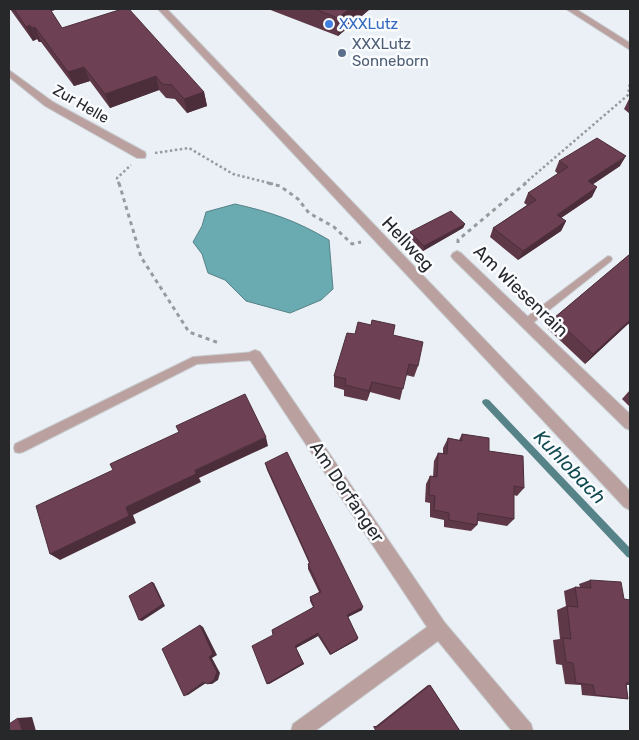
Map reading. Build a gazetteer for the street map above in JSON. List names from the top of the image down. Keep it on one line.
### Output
{"streets":{"street":["Zur Helle","Hellweg","Am Wiesenrain","Am Dorfanger"]},"water":["Kuhlobach"],"places":["XXXLutz","XXXLutz Sonneborn"]}
